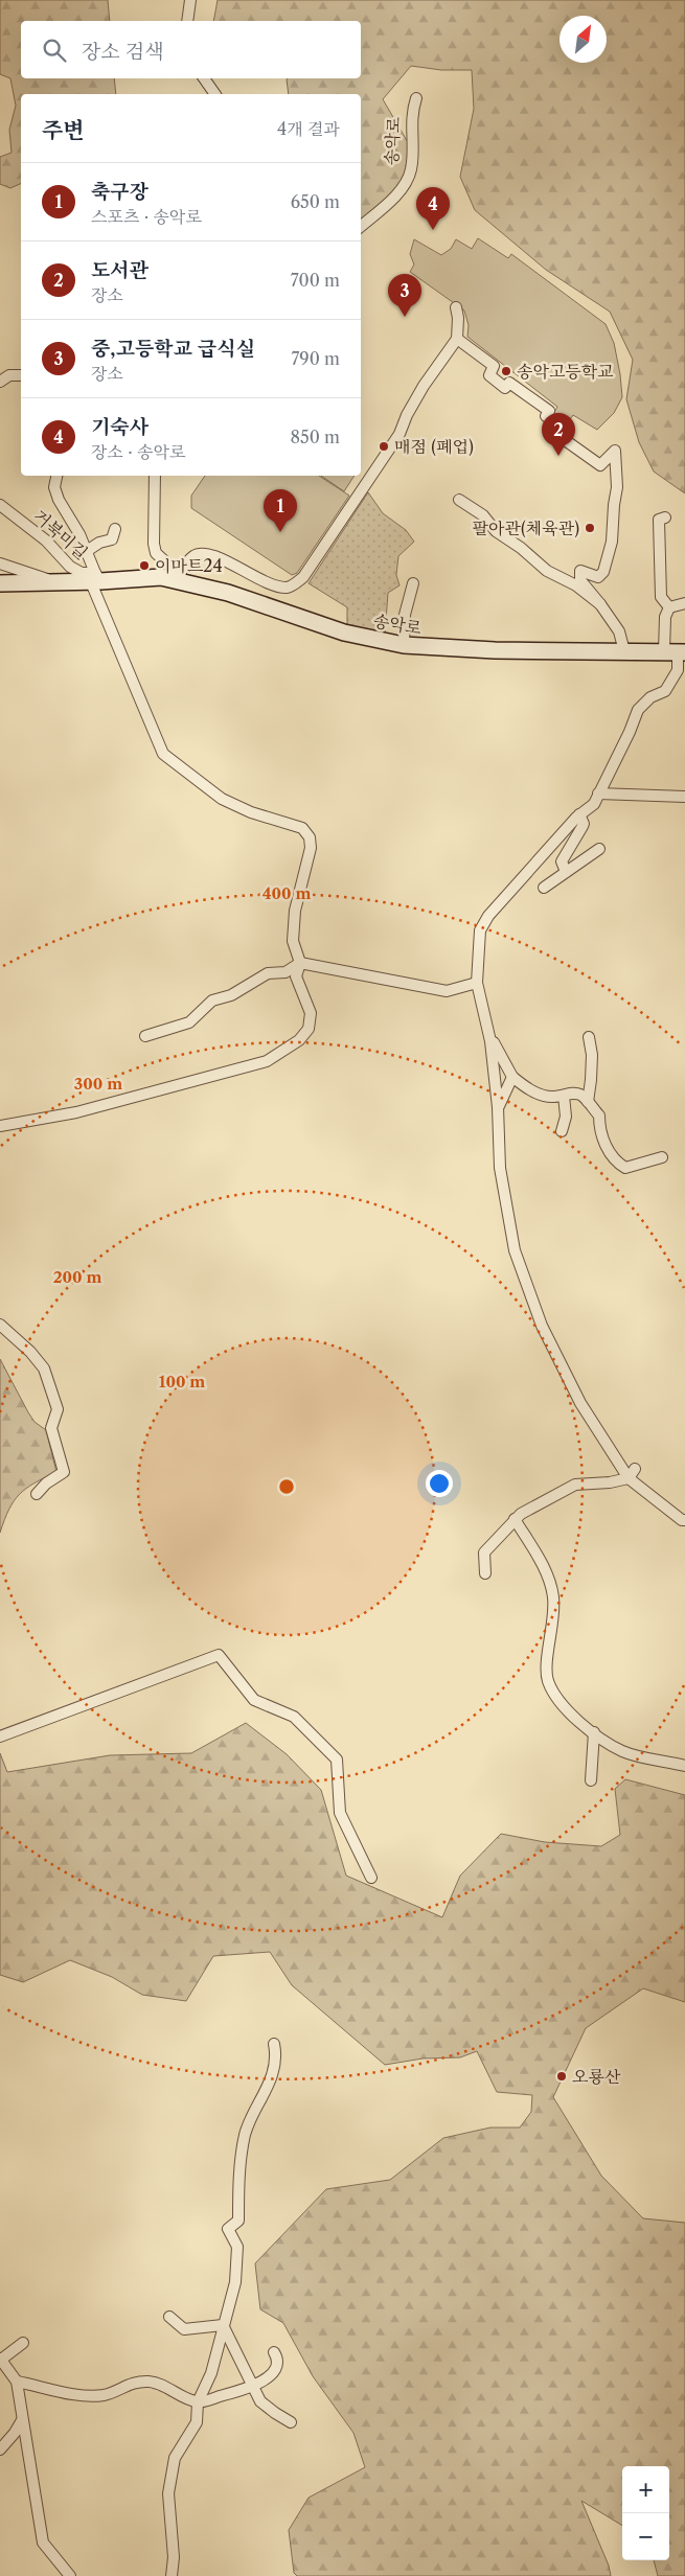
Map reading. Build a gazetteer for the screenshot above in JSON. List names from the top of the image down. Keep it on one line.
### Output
{"streets":{"main road":["송악로"],"street":["거북미길"]},"crossings":[["송악로","거북미길"]],"places":["송악고등학교","매점 (폐업)","팔아관(체육관)","이마트24","오룡산"],"north":"top right","page":{"search":"장소 검색","heading":["주변","4개 결과"],"list":[{"mark":"1","name":"축구장","note":"스포츠 · 송악로","value":"650 m"},{"mark":"2","name":"도서관","note":"장소","value":"700 m"},{"mark":"3","name":"중,고등학교 급식실","note":"장소","value":"790 m"},{"mark":"4","name":"기숙사","note":"장소 · 송악로","value":"850 m"}],"pins":["4","3","2","1"],"map_buttons":["+","−"]},"rings":["400 m","300 m","200 m","100 m"]}
